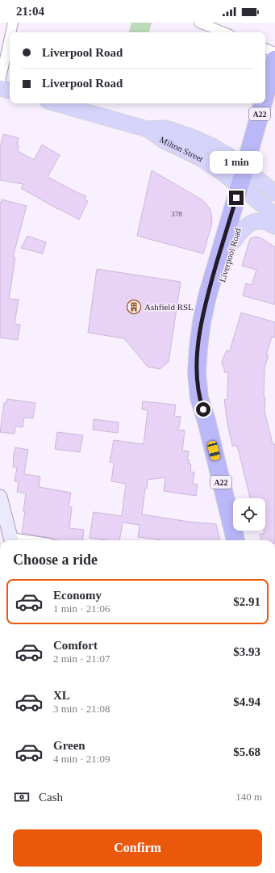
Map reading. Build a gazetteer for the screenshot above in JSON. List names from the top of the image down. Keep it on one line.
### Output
{"streets":{"highway":["A22","Liverpool Road"],"main road":["Milton Street"]},"crossings":[["Milton Street","Liverpool Road"]],"places":{"building":["Ashfield RSL"]},"house_numbers":["378"],"page":{"status":"21:04","banner":["Liverpool Road","Liverpool Road"],"bubble":"1 min","heading":"Choose a ride","list":[{"name":"Economy","note":"1 min · 21:06","value":"$2.91"},{"name":"Comfort","note":"2 min · 21:07","value":"$3.93"},{"name":"XL","note":"3 min · 21:08","value":"$4.94"},{"name":"Green","note":"4 min · 21:09","value":"$5.68"}],"pay":["Cash","140 m"],"buttons":"Confirm"}}
